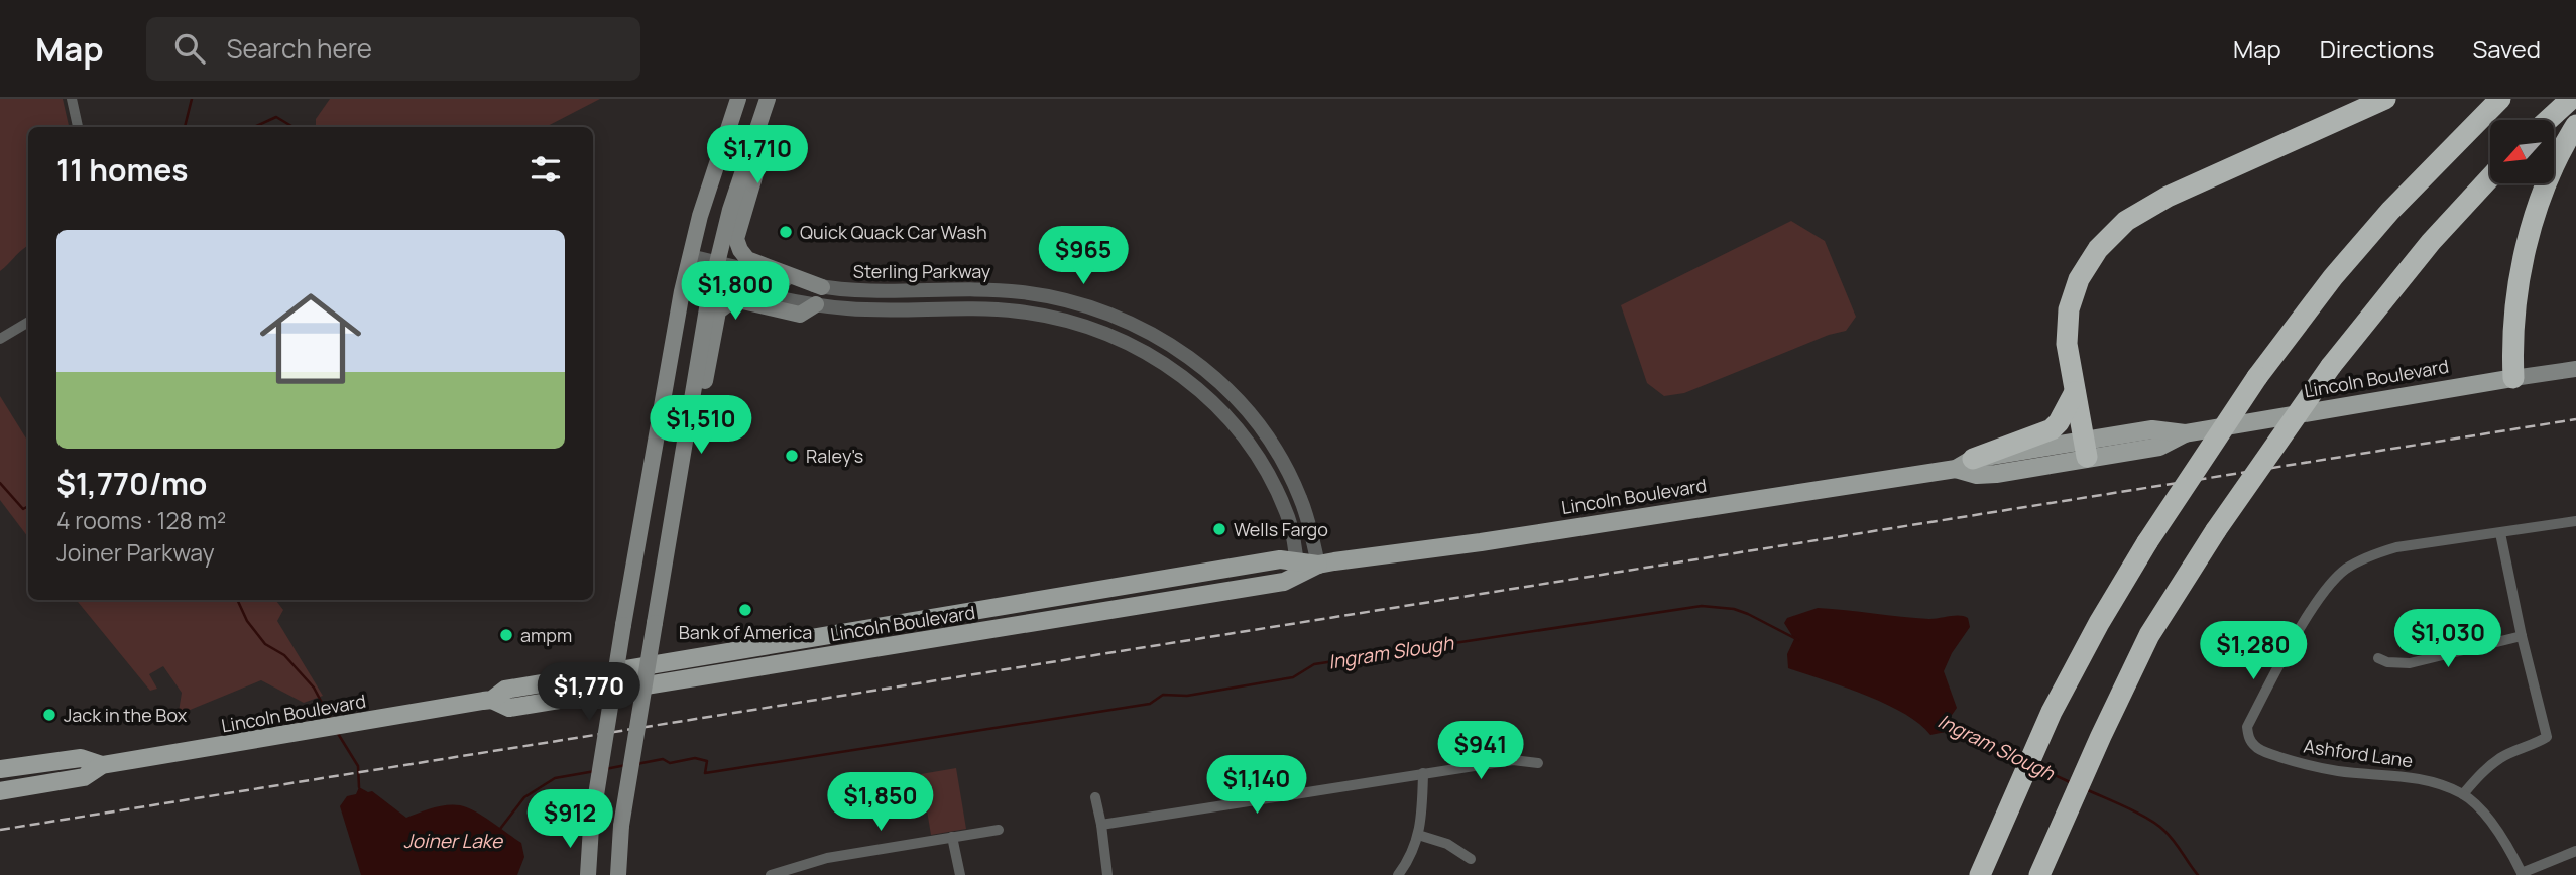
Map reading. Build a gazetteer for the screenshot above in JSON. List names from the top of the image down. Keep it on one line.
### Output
{"streets":{"main road":["Lincoln Boulevard"],"street":["Sterling Parkway","Ashford Lane"]},"crossings":[["Sterling Parkway","Lincoln Boulevard"]],"water":["Ingram Slough","Joiner Lake"],"places":["Quick Quack Car Wash","Raley's","Wells Fargo","Bank of America","ampm","Jack in the Box"],"north":"bottom left","page":{"header":"Map","search":"Search here","nav":["Map","Directions","Saved"],"price":["$1,710","$965","$1,800","$1,510","$1,030","$1,280","$1,770","$941","$1,140","$1,850","$912"],"heading":"11 homes","list":[{"name":"$1,770/mo","note":"4 rooms · 128 m² · Joiner Parkway"}]}}
